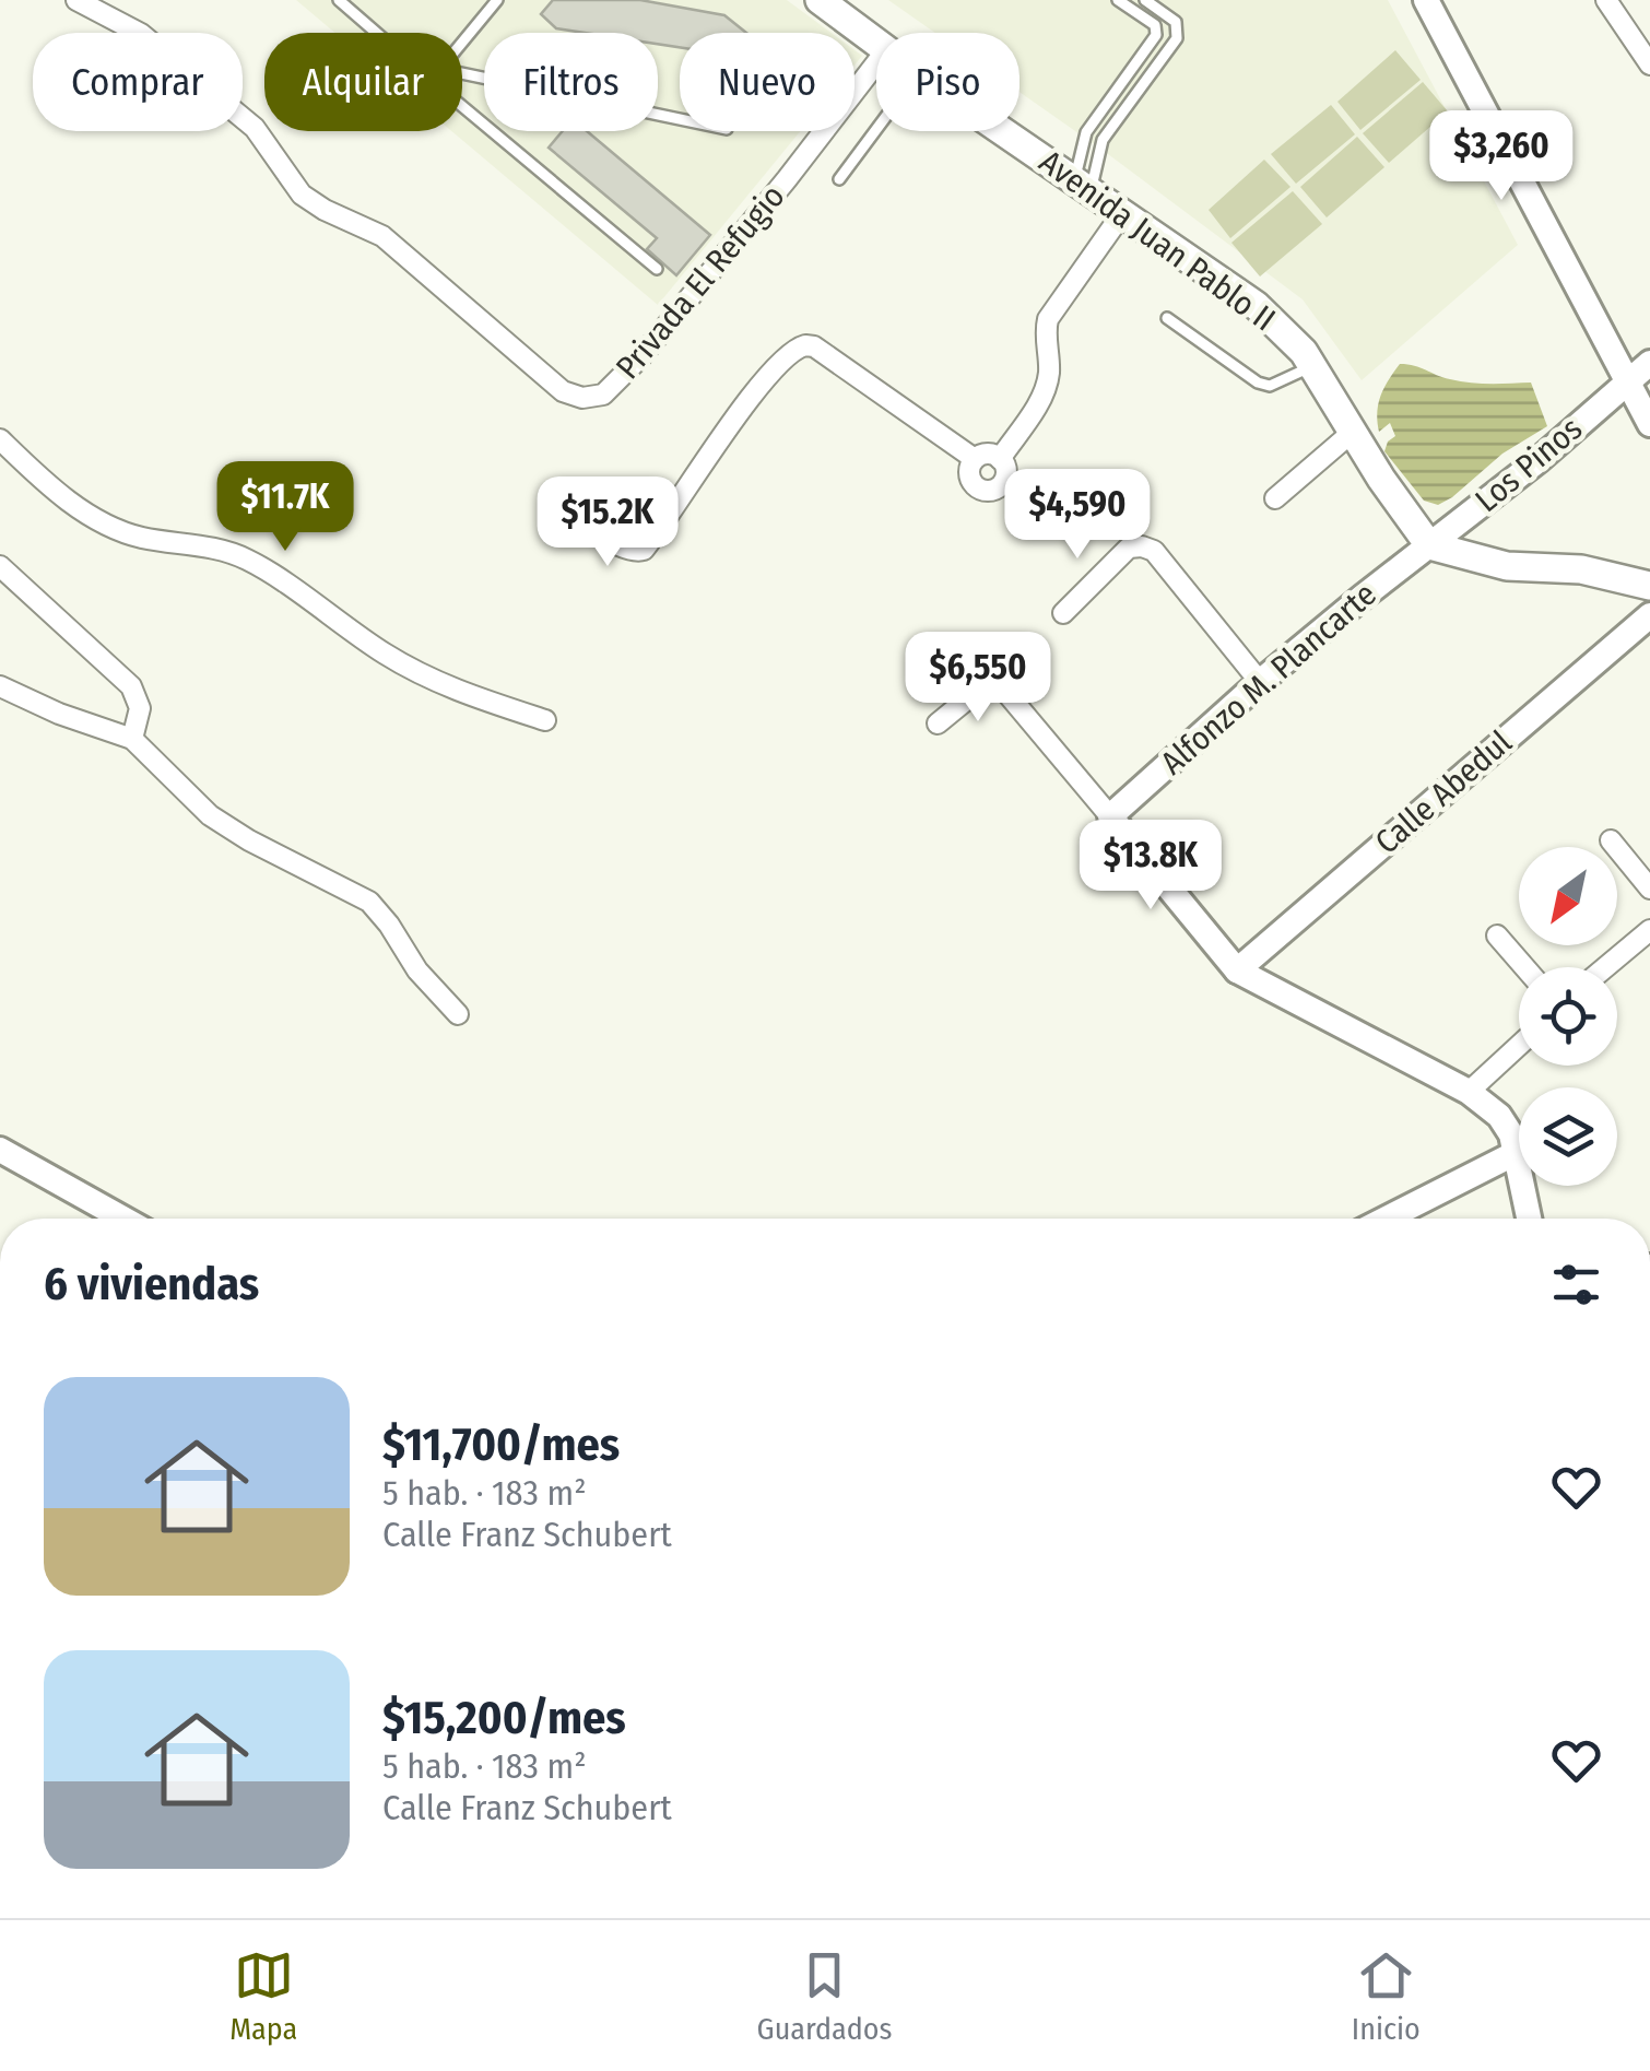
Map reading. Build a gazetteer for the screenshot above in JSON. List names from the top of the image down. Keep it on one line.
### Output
{"streets":{"main road":["Avenida Juan Pablo II"],"street":["Privada El Refugio","Los Pinos","Alfonzo M. Plancarte","Calle Abedul"]},"crossings":[["Avenida Juan Pablo II","Los Pinos"],["Avenida Juan Pablo II","Alfonzo M. Plancarte"],["Los Pinos","Alfonzo M. Plancarte"]],"north":"bottom left","page":{"chip":["Comprar","Alquilar","Filtros","Nuevo","Piso"],"price":["$3,260","$11.7K","$4,590","$15.2K","$6,550","$13.8K"],"heading":"6 viviendas","list":[{"name":"$11,700/mes","note":"5 hab. · 183 m² · Calle Franz Schubert"},{"name":"$15,200/mes","note":"5 hab. · 183 m² · Calle Franz Schubert"}],"tabs":["Mapa","Guardados","Inicio"]}}
